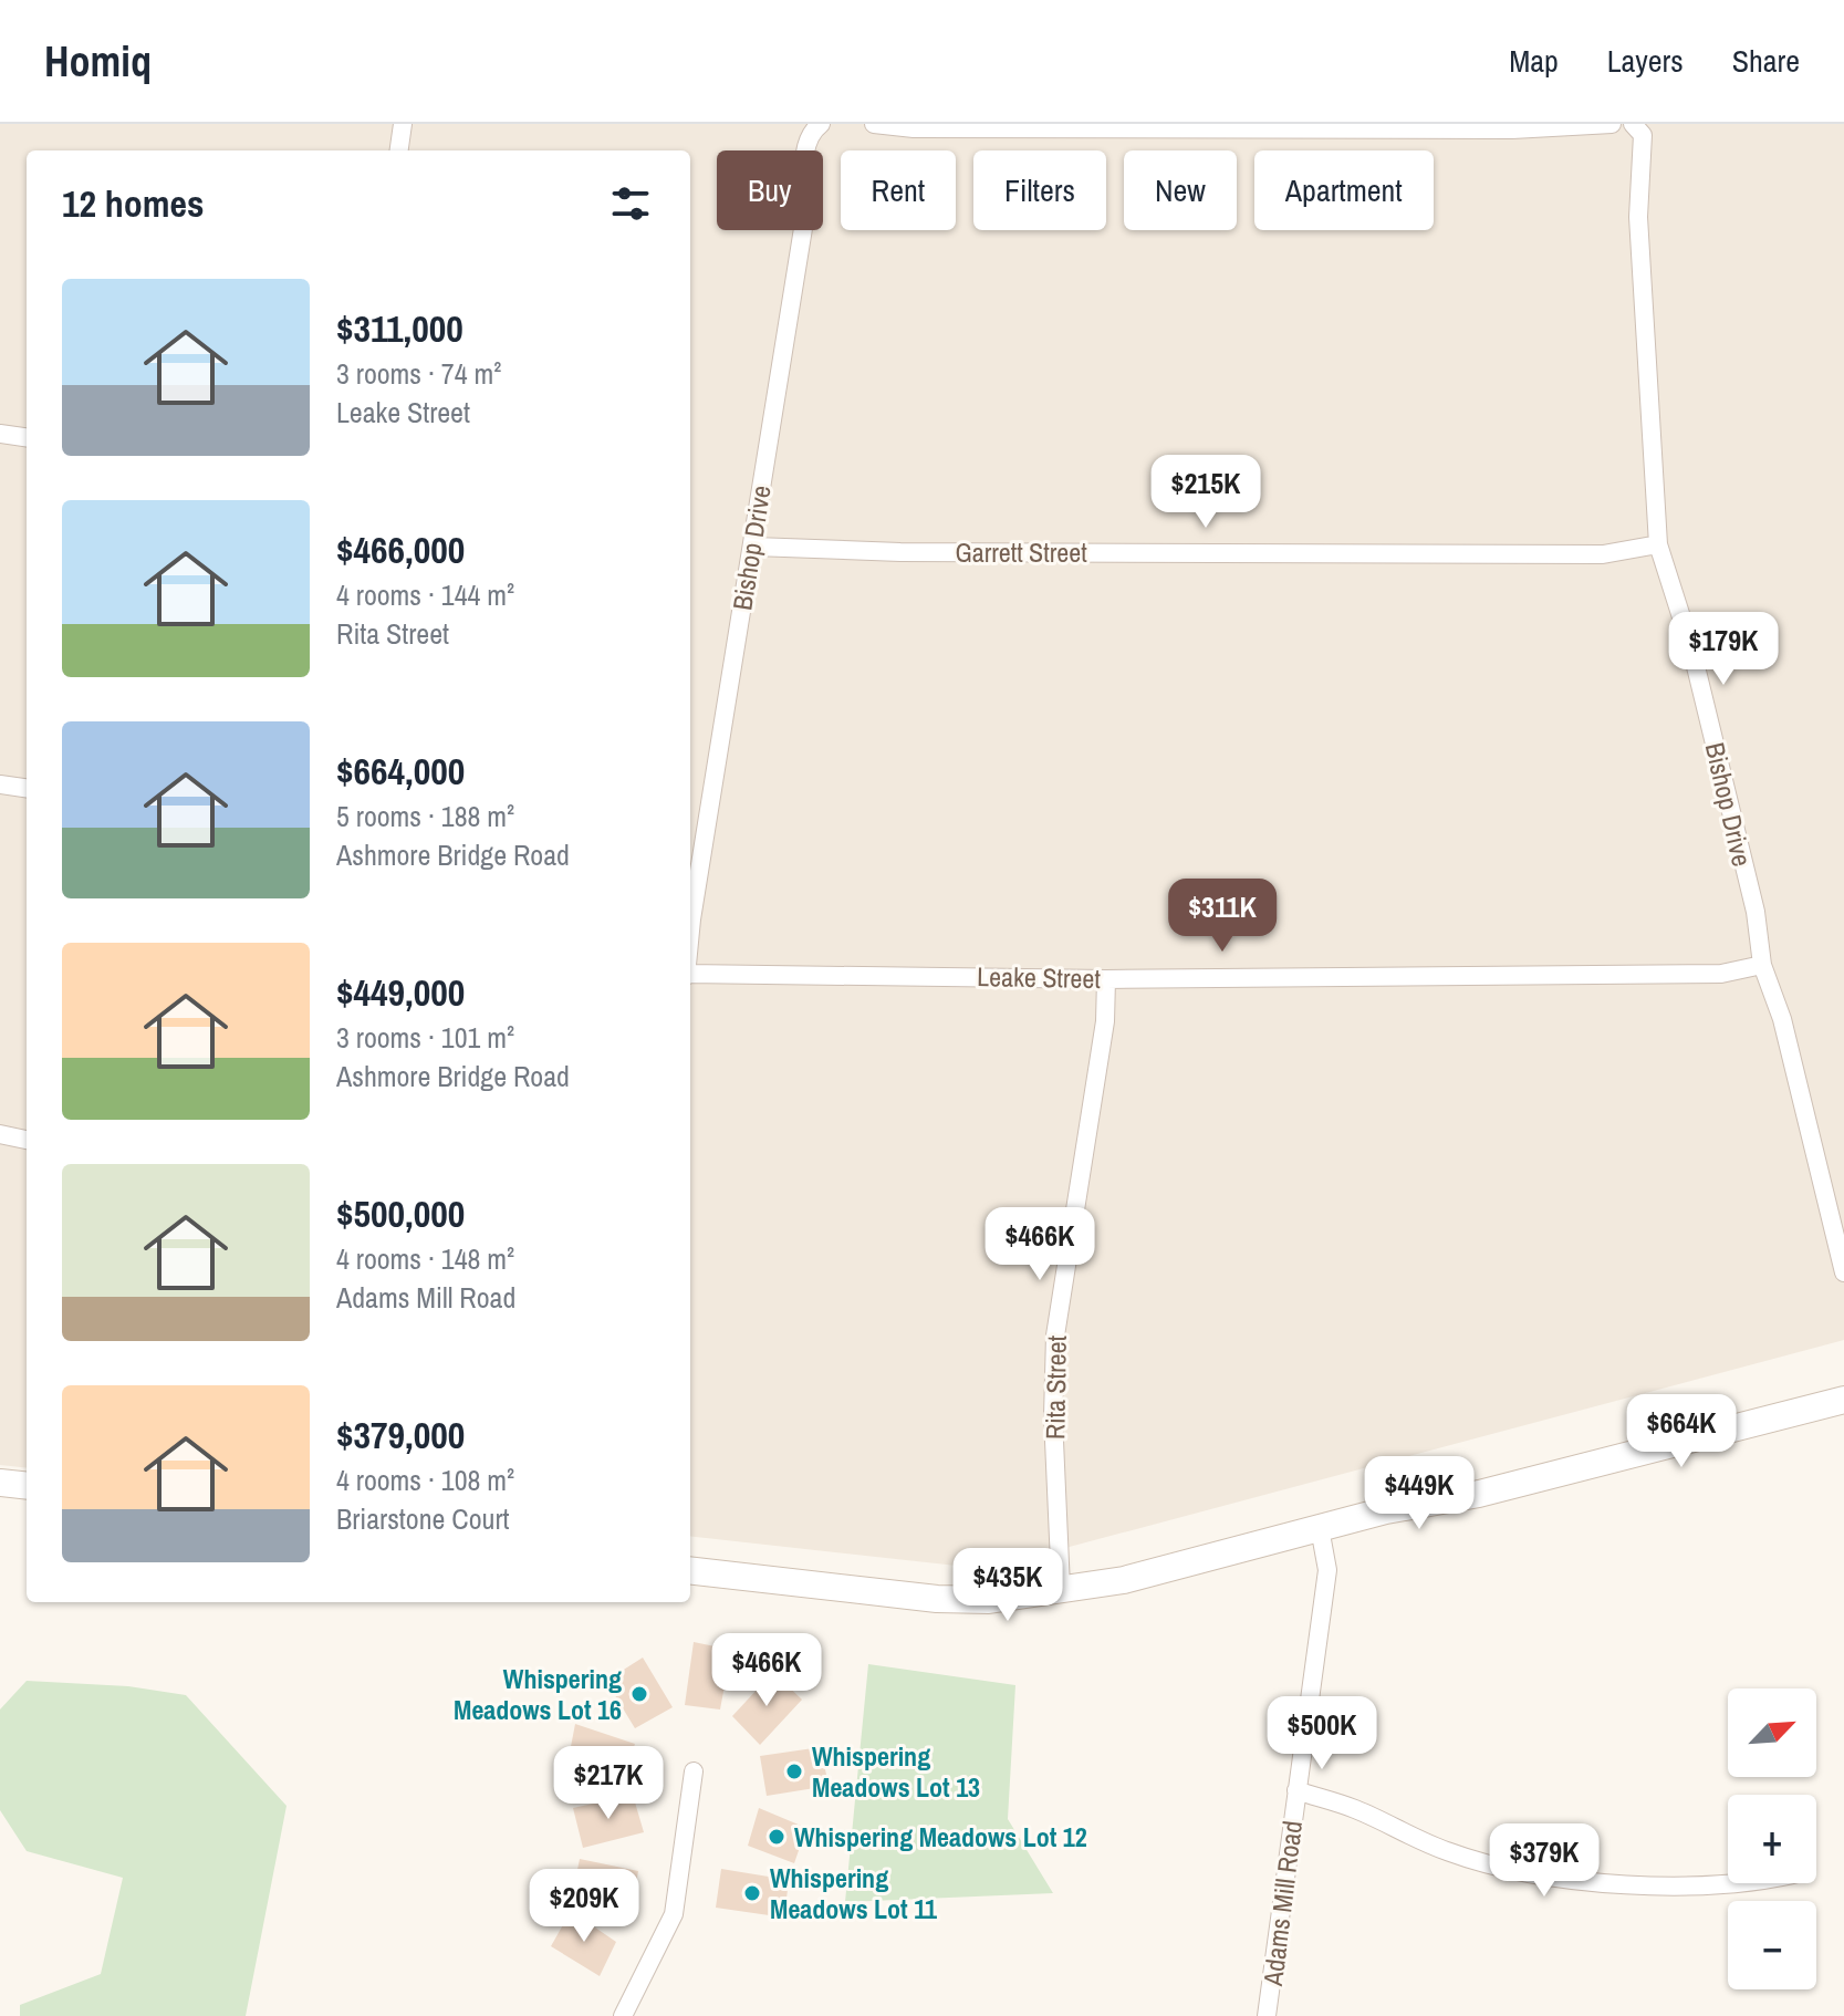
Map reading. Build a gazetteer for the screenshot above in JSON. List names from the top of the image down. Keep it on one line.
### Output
{"streets":{"street":["Bishop Drive","Garrett Street","Leake Street","Rita Street","Adams Mill Road"]},"crossings":[["Bishop Drive","Garrett Street"],["Bishop Drive","Leake Street"],["Leake Street","Rita Street"]],"places":["Whispering Meadows Lot 16","Whispering Meadows Lot 13","Whispering Meadows Lot 12","Whispering Meadows Lot 11"],"north":"top right","page":{"header":"Homiq","nav":["Map","Layers","Share"],"chip":["Buy","Rent","Filters","New","Apartment"],"heading":"12 homes","list":[{"name":"$311,000","note":"3 rooms · 74 m² · Leake Street"},{"name":"$466,000","note":"4 rooms · 144 m² · Rita Street"},{"name":"$664,000","note":"5 rooms · 188 m² · Ashmore Bridge Road"},{"name":"$449,000","note":"3 rooms · 101 m² · Ashmore Bridge Road"},{"name":"$500,000","note":"4 rooms · 148 m² · Adams Mill Road"},{"name":"$379,000","note":"4 rooms · 108 m² · Briarstone Court"}],"price":["$215K","$179K","$311K","$466K","$664K","$449K","$435K","$466K","$500K","$217K","$379K","$209K"],"map_buttons":["+","−"]}}
